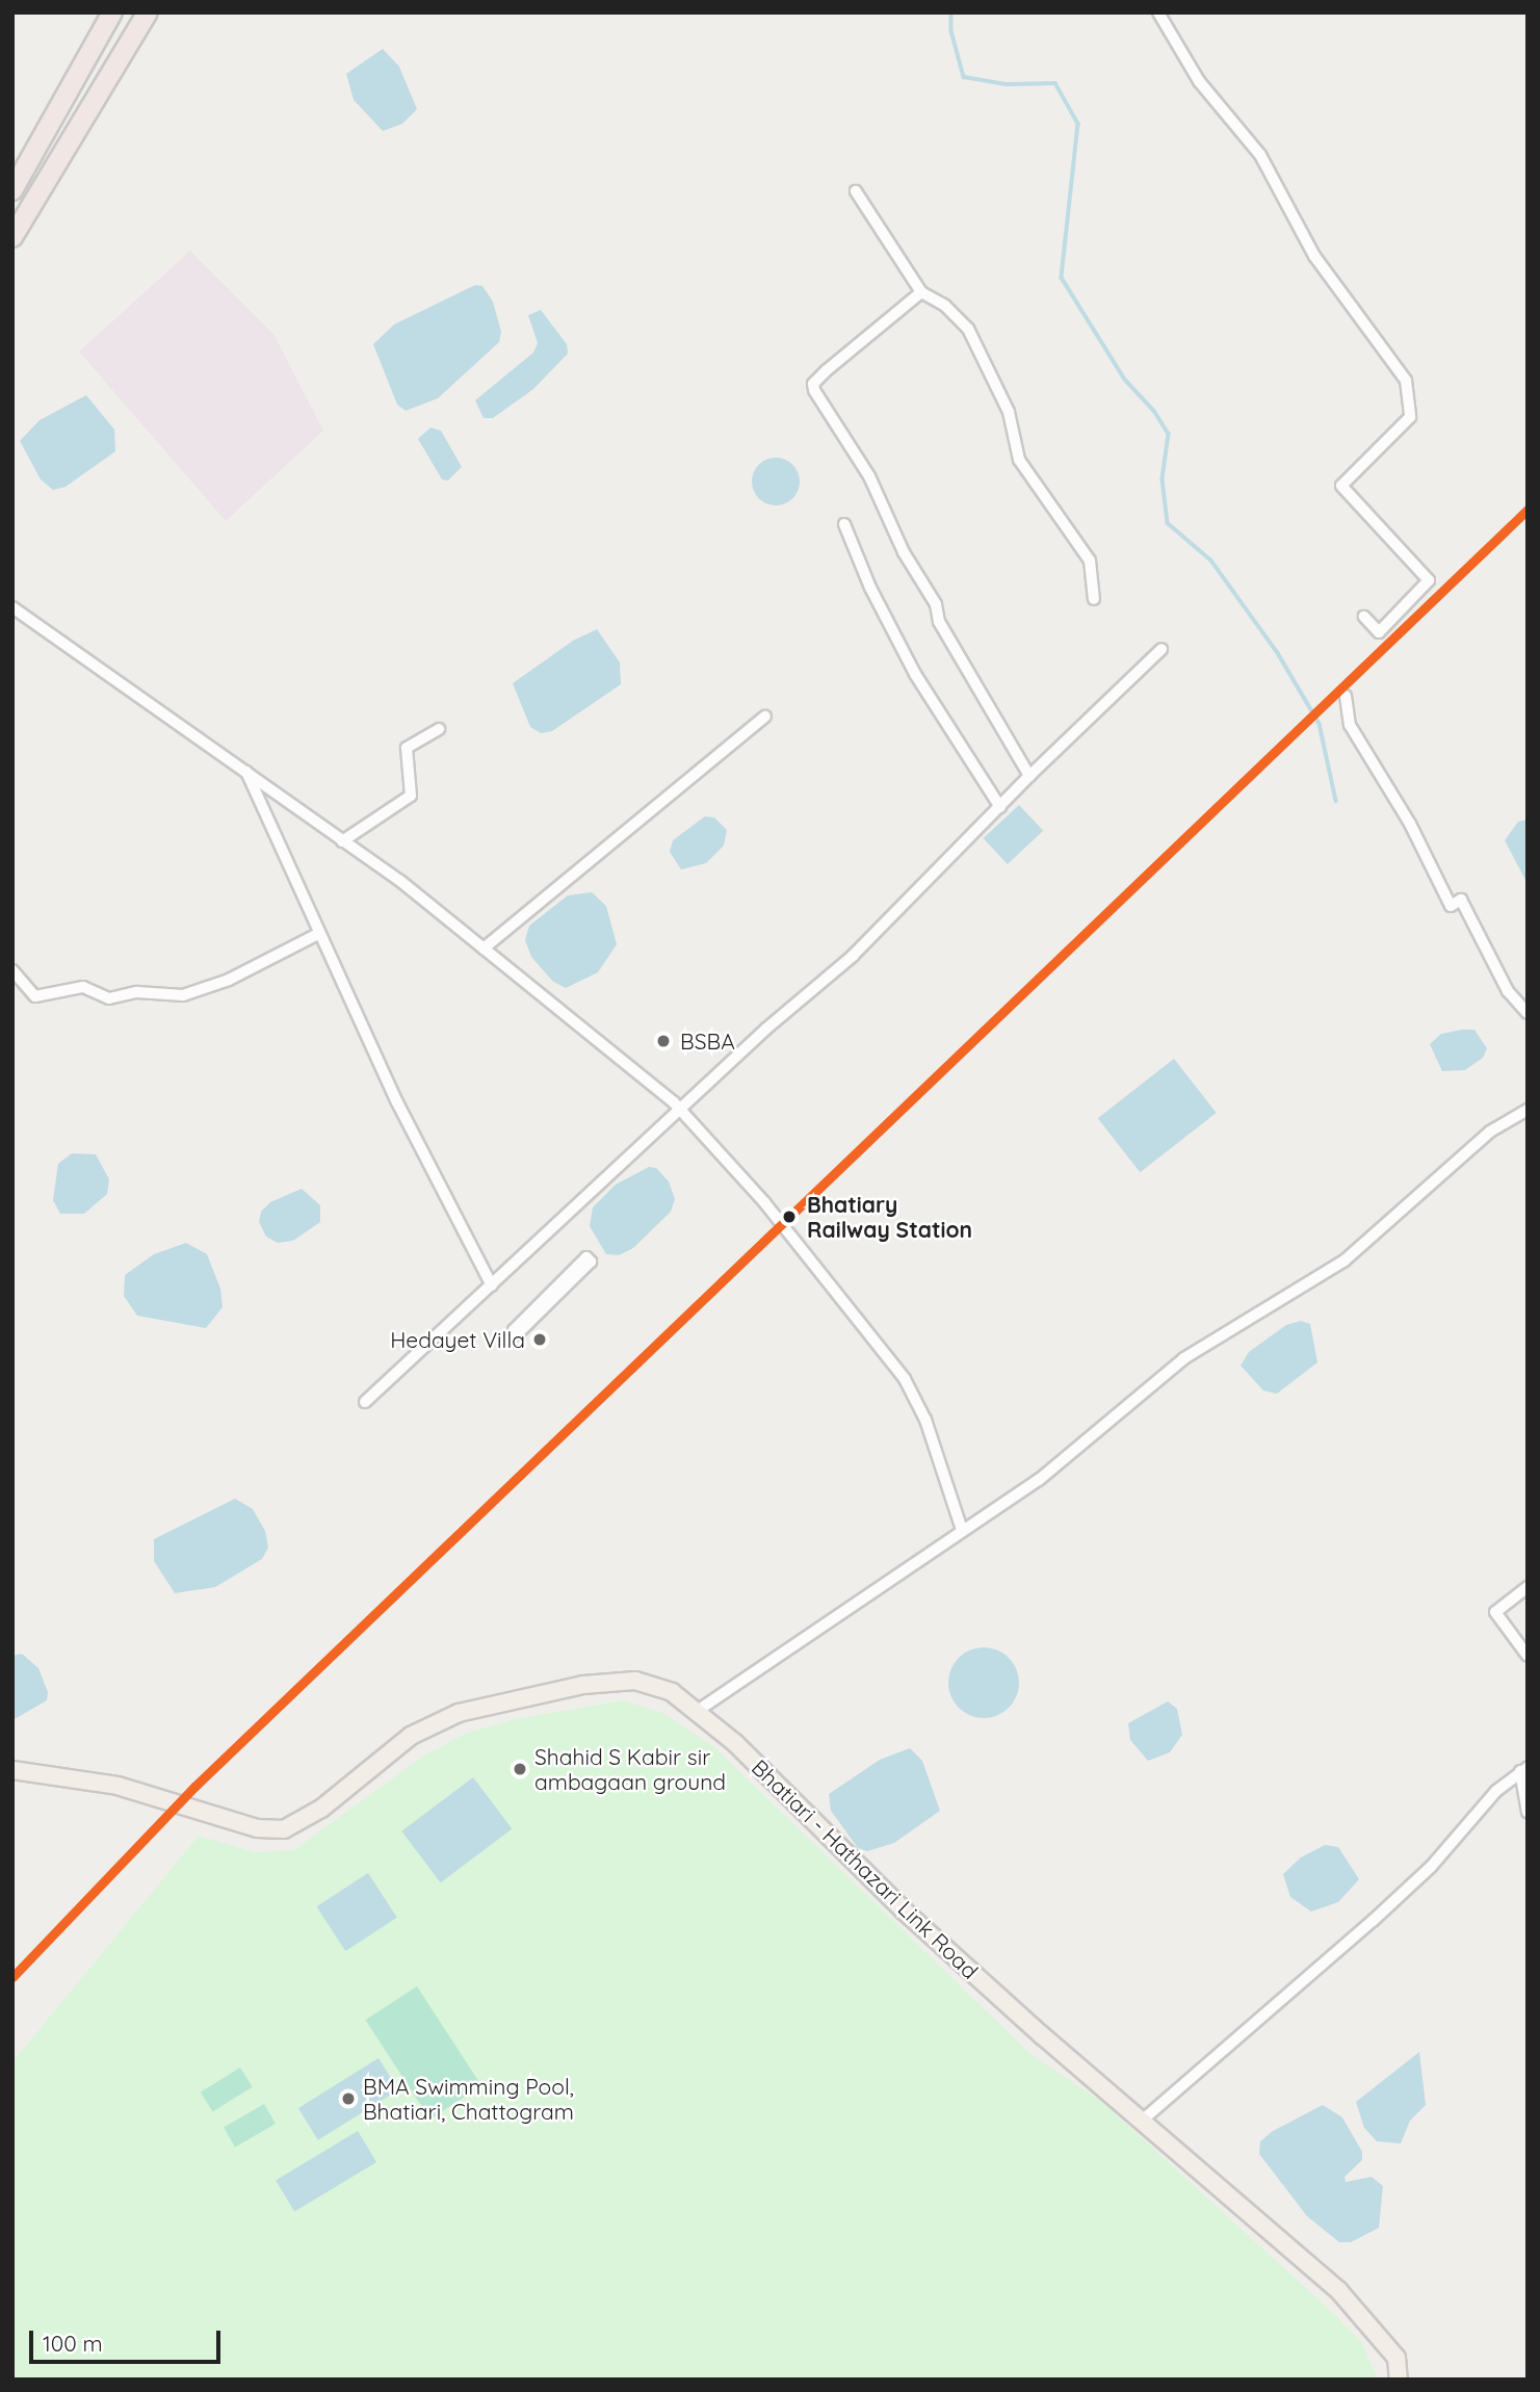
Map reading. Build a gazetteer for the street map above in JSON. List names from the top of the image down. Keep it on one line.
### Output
{"streets":{"main road":["Bhatiari - Hathazari Link Road"]},"places":["BSBA","Bhatiary Railway Station","Hedayet Villa","Shahid S Kabir sir ambagaan ground","BMA Swimming Pool, Bhatiari, Chattogram"],"scale_bar":"100 m"}
